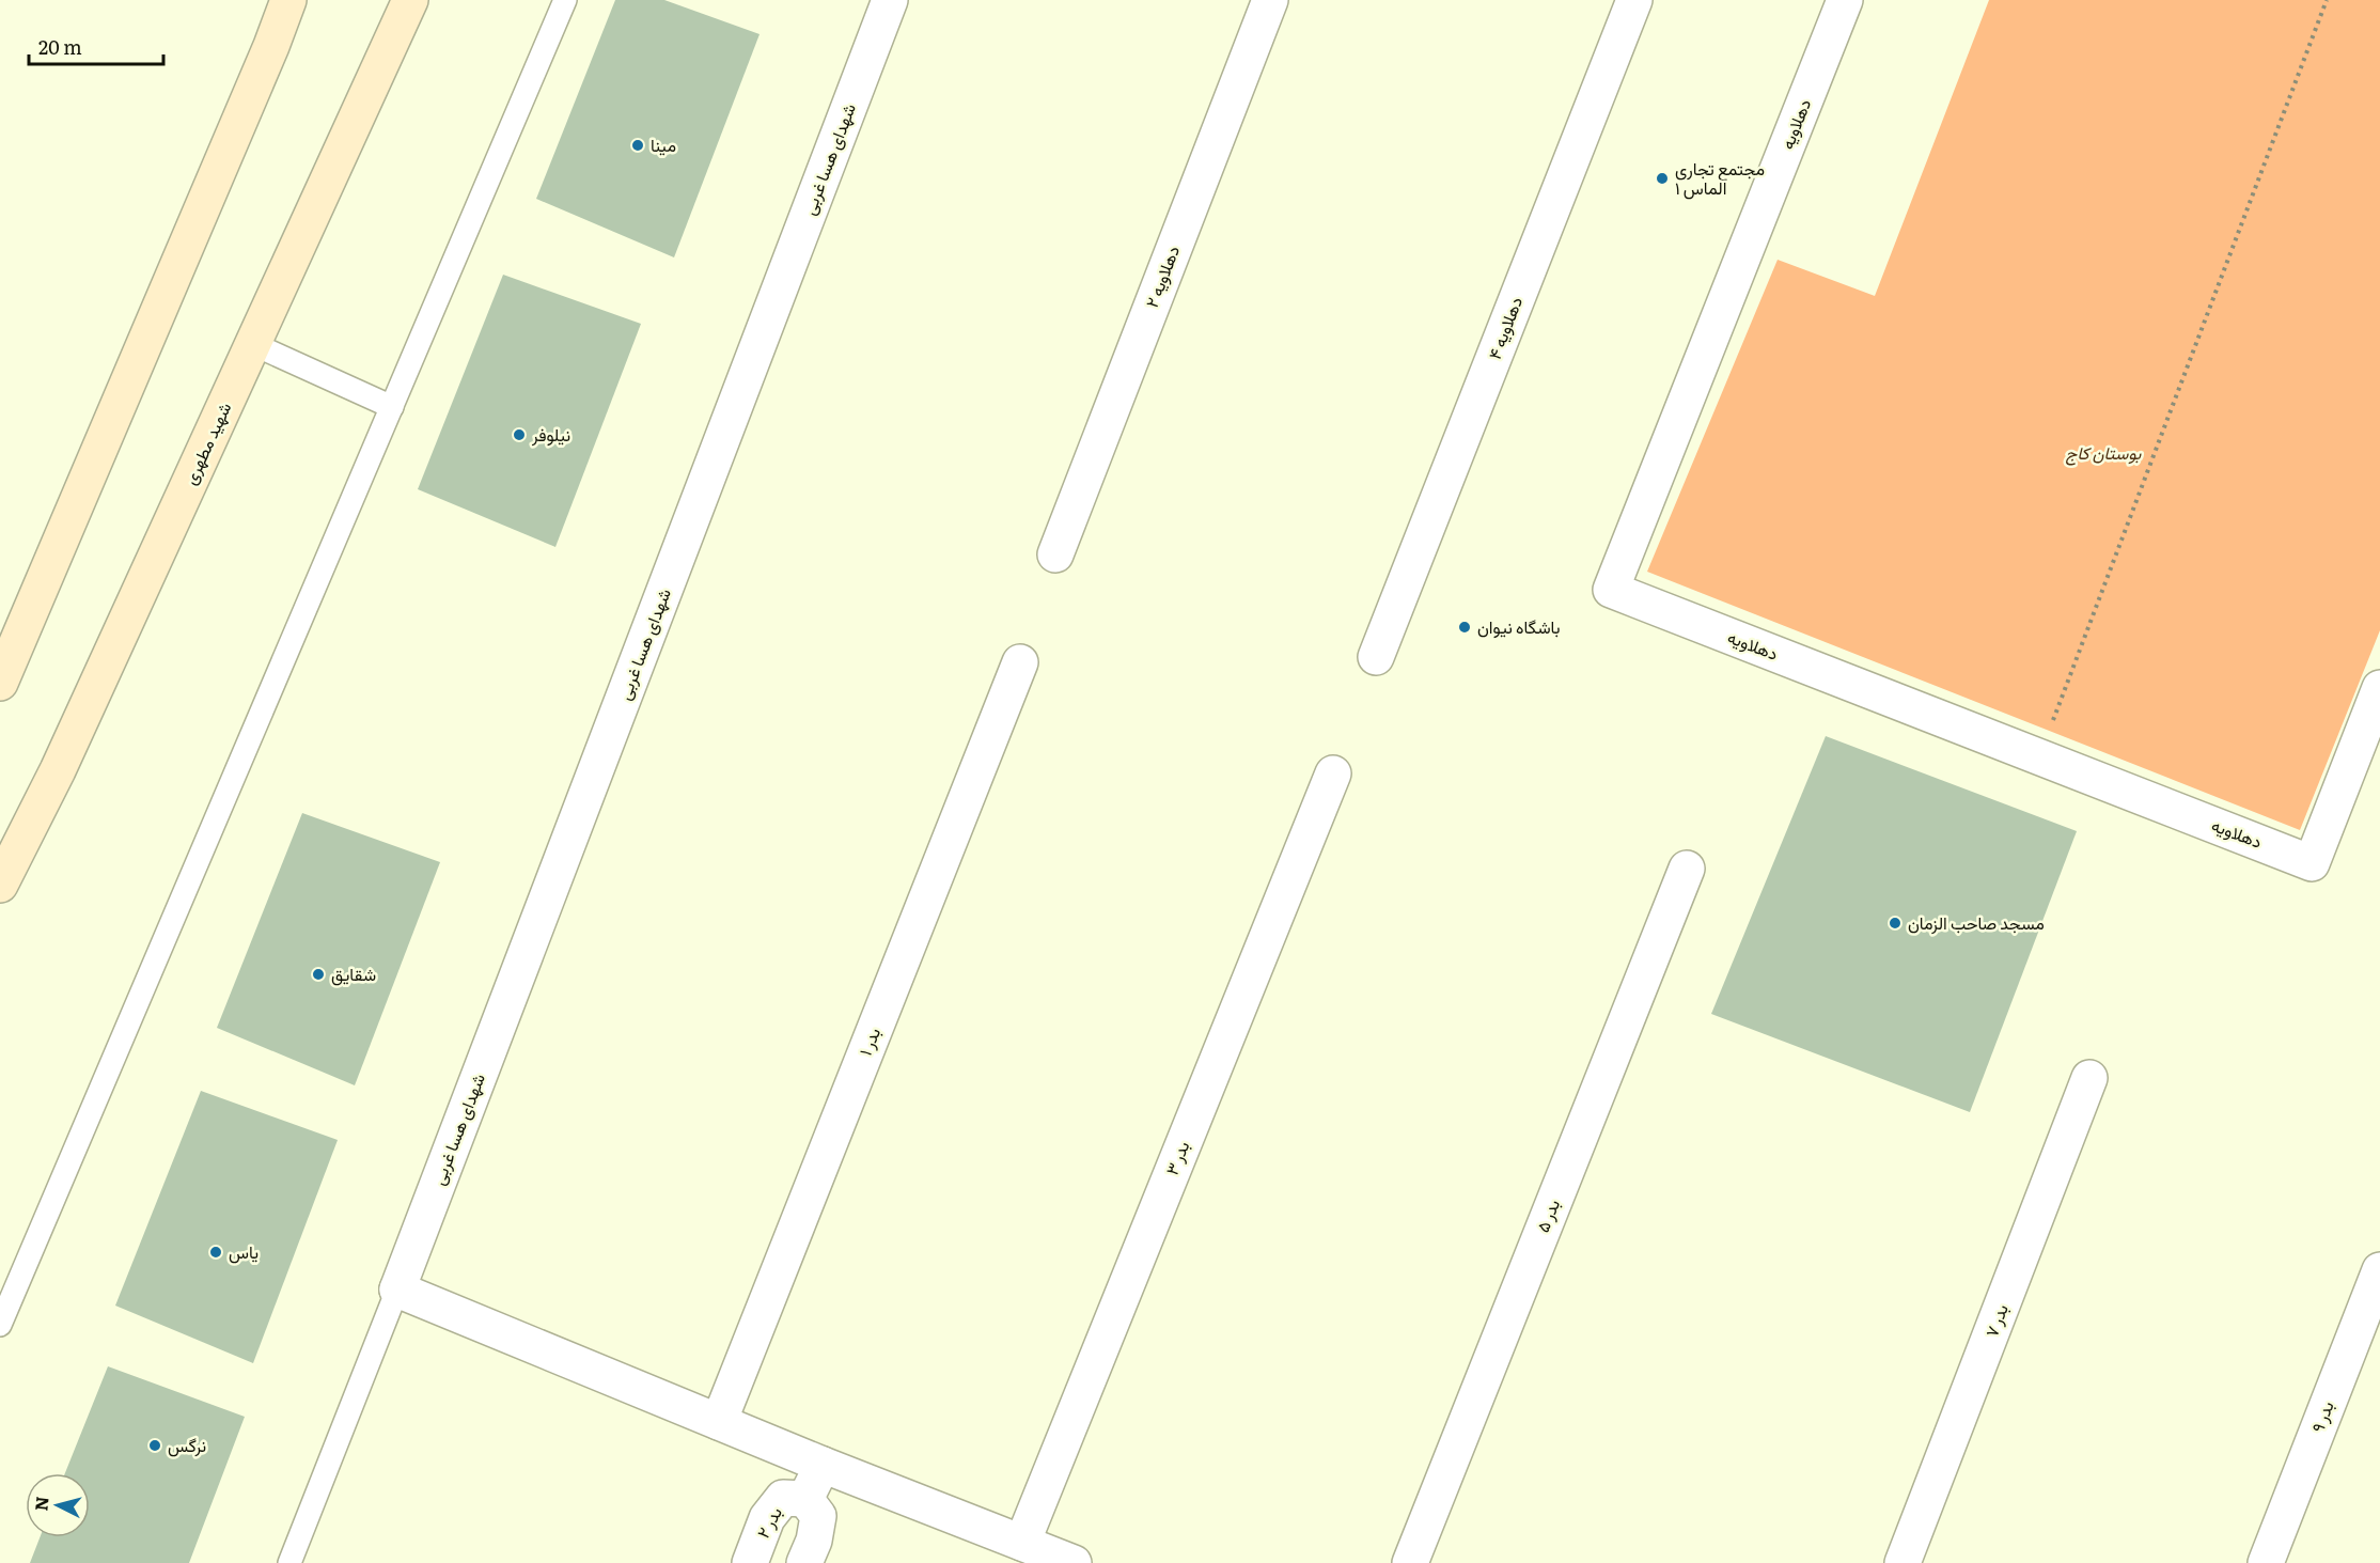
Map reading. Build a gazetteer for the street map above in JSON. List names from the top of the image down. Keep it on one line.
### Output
{"streets":{"main road":["شهید مطهری"],"street":["دهلاویه","شهدای هسا غربی","دهلاویه ۲","دهلاویه ۴","بدر ۱","بدر ۳","بدر ۵","بدر ۷","بدر ۹","بدر ۲"]},"parks":["بوستان کاج"],"places":["مینا","مجتمع تجاری الماس ۱","نیلوفر","باشگاه نیوان","مسجد صاحب الزمان","شقایق","یاس","نرگس"],"scale_bar":"20 m","north":"left"}
